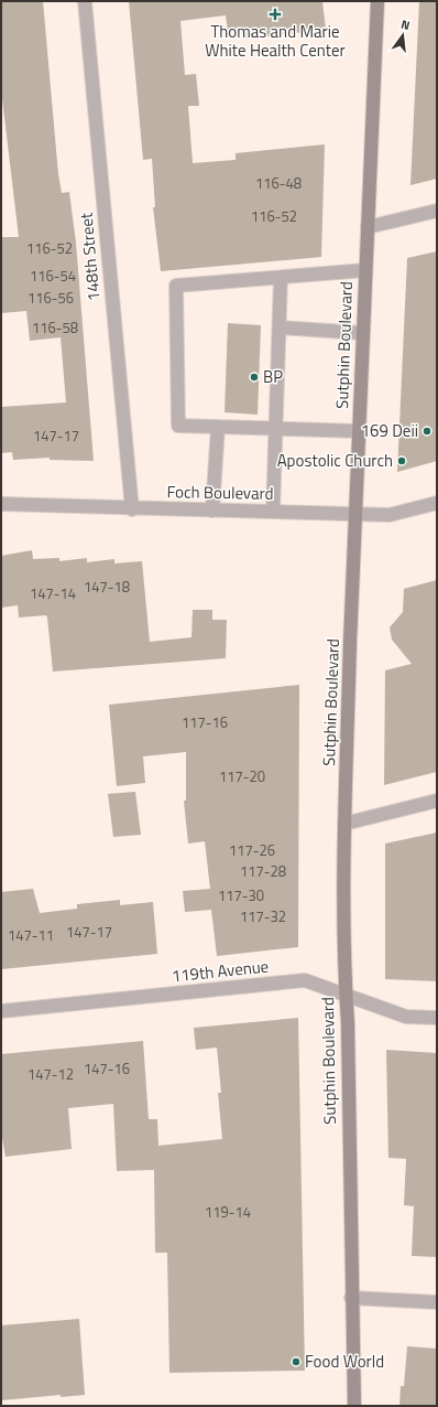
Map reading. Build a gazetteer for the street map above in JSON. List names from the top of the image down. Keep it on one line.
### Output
{"streets":{"main road":["Sutphin Boulevard"],"street":["148th Street","Foch Boulevard","119th Avenue"]},"crossings":[["148th Street","Foch Boulevard"],["Sutphin Boulevard","Foch Boulevard"],["Sutphin Boulevard","119th Avenue"]],"places":{"health":["Thomas and Marie White Health Center"],"other":["BP","169 Deii","Apostolic Church","Food World"]},"house_numbers":["116-48","116-52","116-52","116-54","116-56","116-58","147-17","147-18","147-14","117-16","117-20","117-26","117-28","117-30","117-32","147-17","147-11","147-16","147-12","119-14"],"north":"top"}
